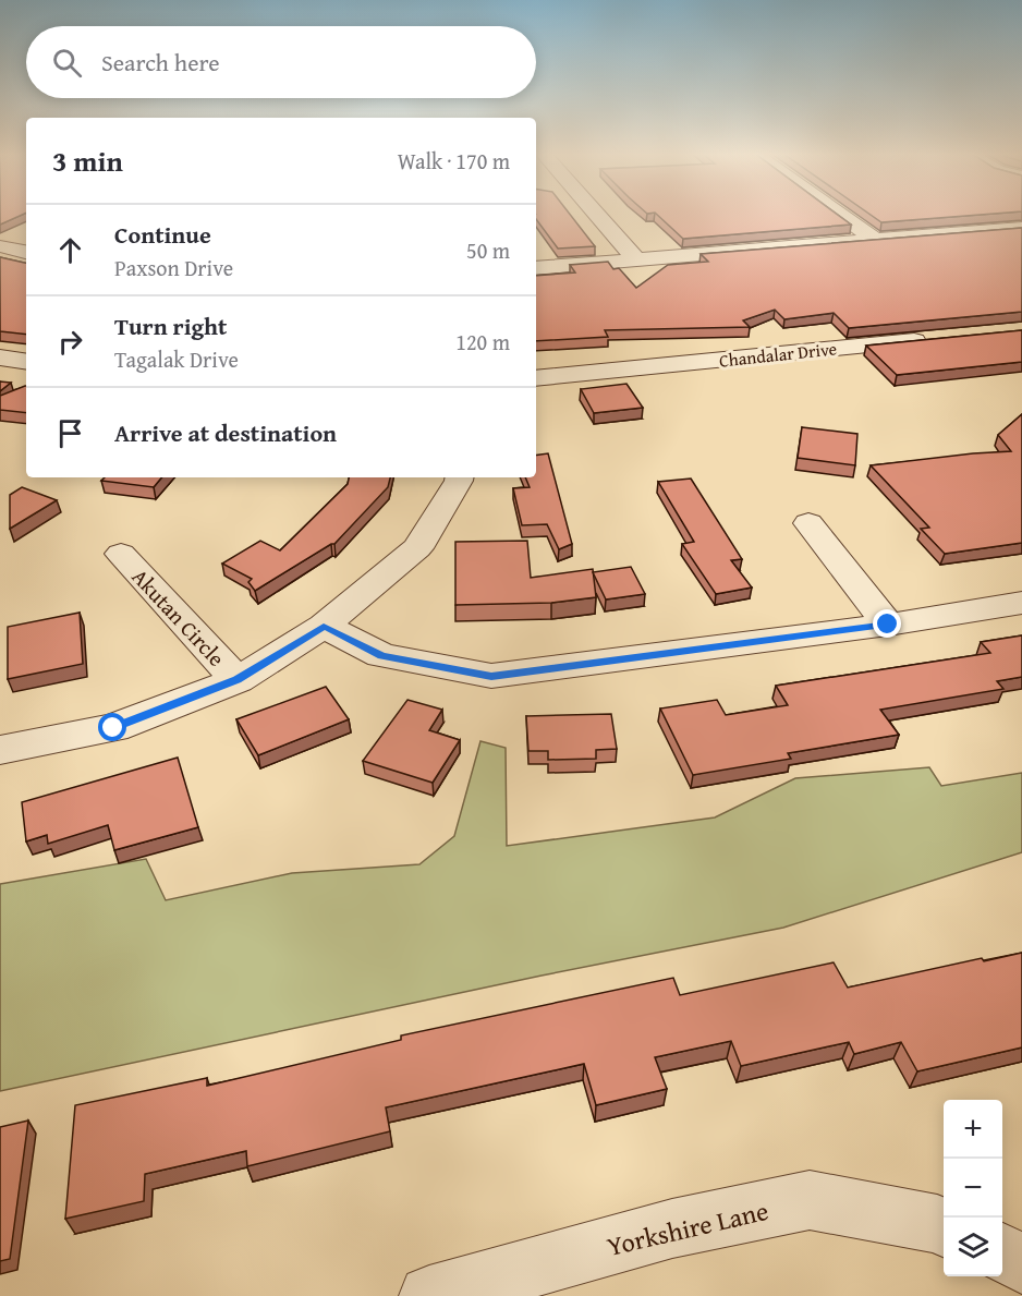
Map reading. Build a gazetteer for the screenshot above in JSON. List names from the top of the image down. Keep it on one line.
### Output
{"streets":{"street":["Chandalar Drive","Akutan Circle","Yorkshire Lane"]},"page":{"search":"Search here","heading":["3 min","Walk · 170 m"],"list":[["Continue","Paxson Drive","50 m"],["Turn right","Tagalak Drive","120 m"],"Arrive at destination"],"map_buttons":["+","−"]}}
